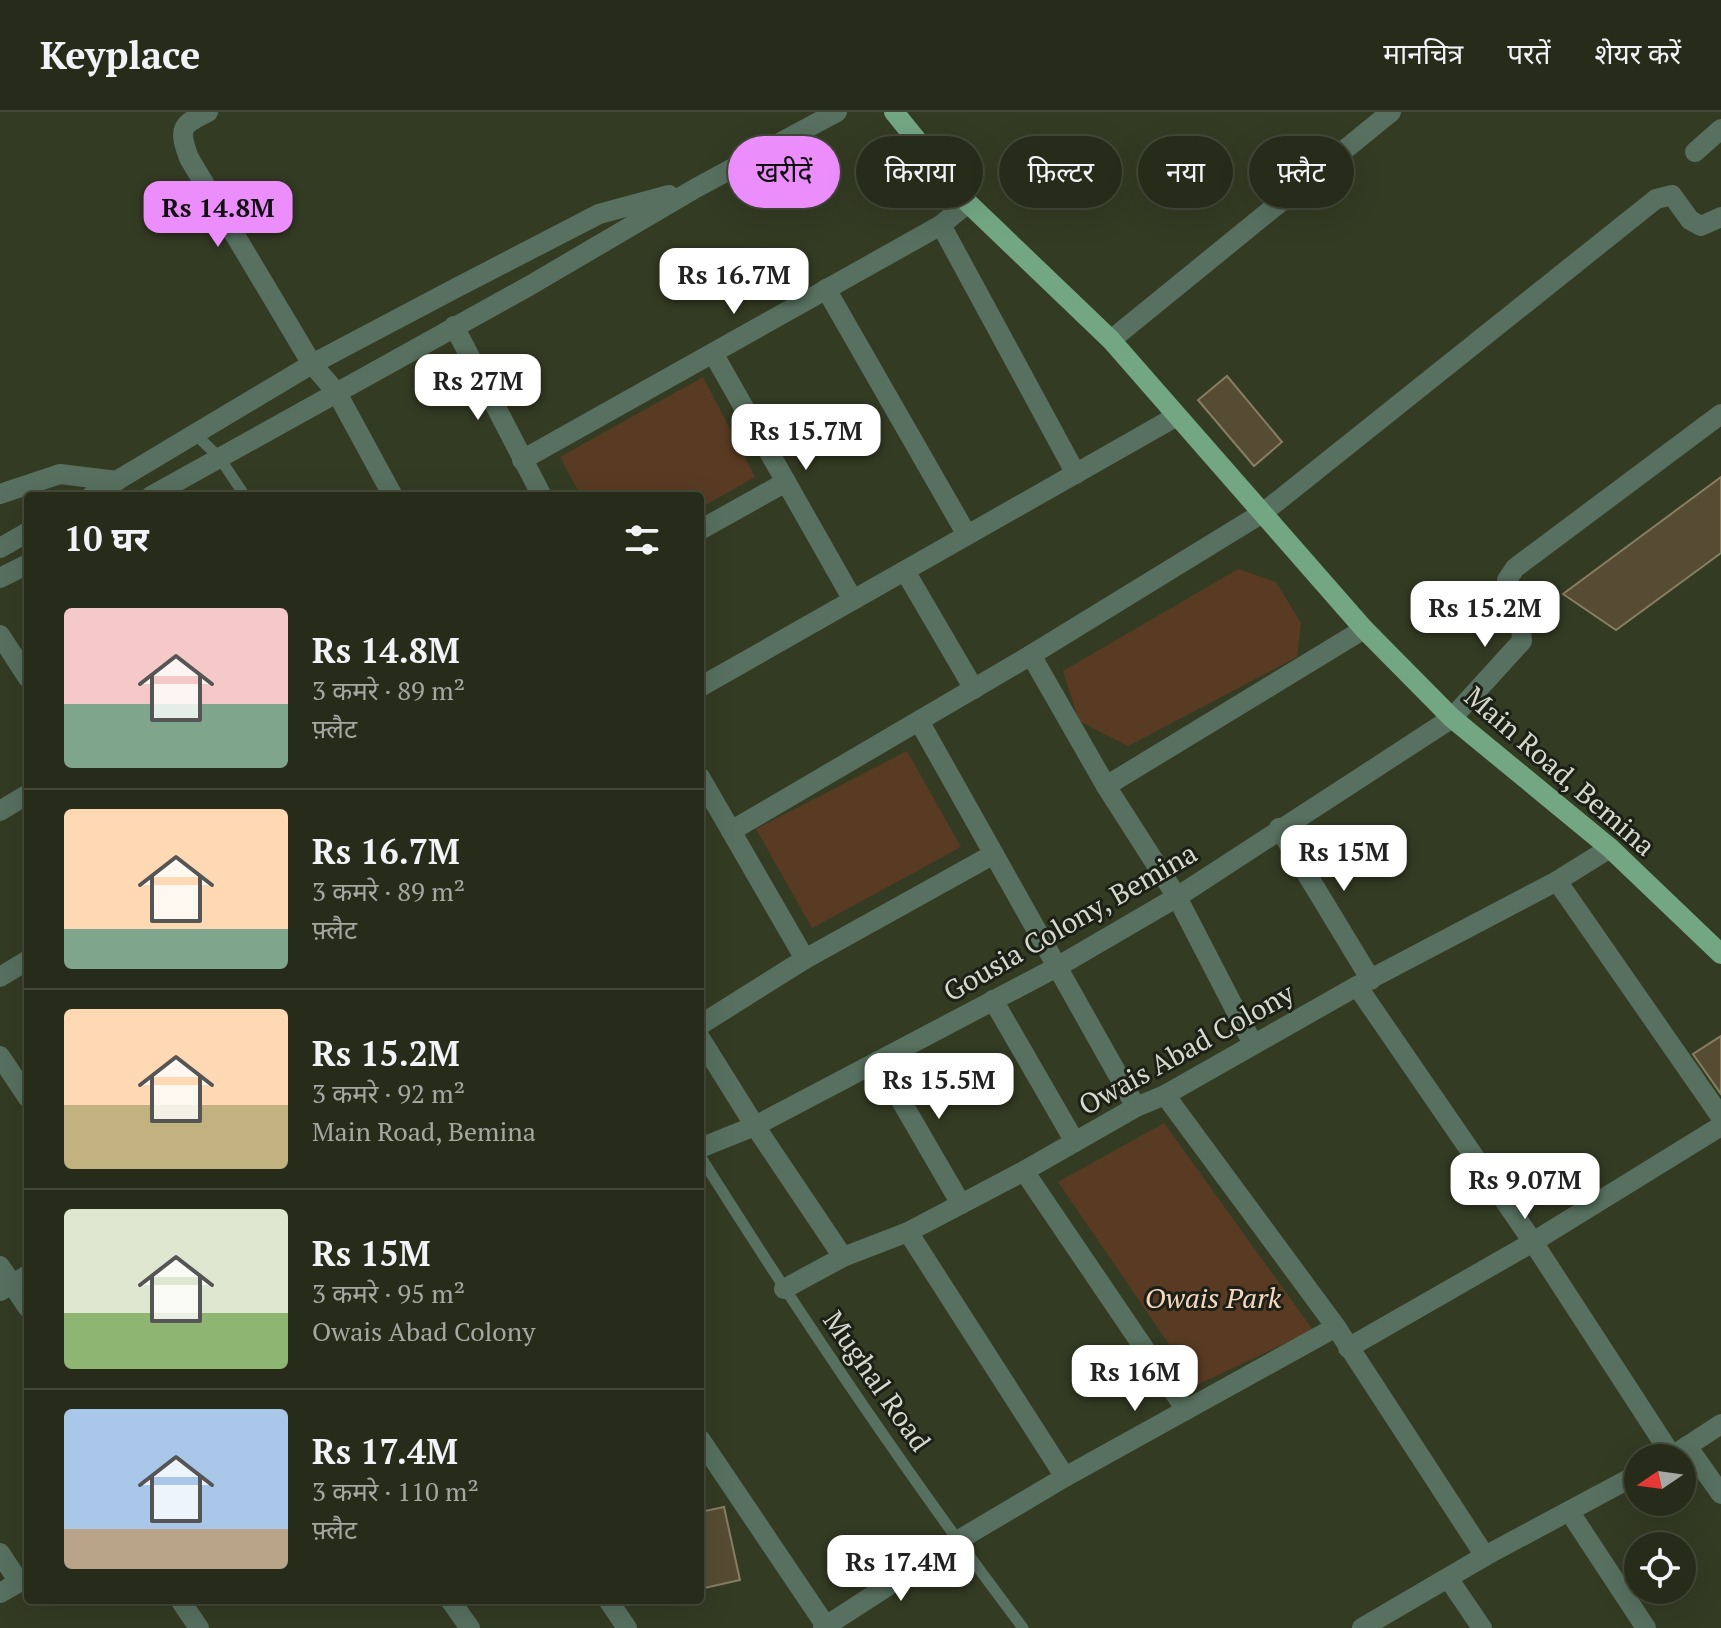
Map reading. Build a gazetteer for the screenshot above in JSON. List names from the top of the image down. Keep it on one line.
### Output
{"streets":{"main road":["Main Road, Bemina"],"street":["Gousia Colony, Bemina","Owais Abad Colony"],"lane":["Mughal Road"]},"crossings":[["Main Road, Bemina","Gousia Colony, Bemina"],["Main Road, Bemina","Owais Abad Colony"],["Owais Abad Colony","Mughal Road"]],"parks":["Owais Park"],"north":"left","page":{"header":"Keyplace","nav":["मानचित्र","परतें","शेयर करें"],"chip":["खरीदें","किराया","फ़िल्टर","नया","फ़्लैट"],"price":["Rs 14.8M","Rs 16.7M","Rs 27M","Rs 15.7M","Rs 15.2M","Rs 15M","Rs 15.5M","Rs 9.07M","Rs 16M","Rs 17.4M"],"heading":"10 घर","list":[{"name":"Rs 14.8M","note":"3 कमरे · 89 m² · फ़्लैट"},{"name":"Rs 16.7M","note":"3 कमरे · 89 m² · फ़्लैट"},{"name":"Rs 15.2M","note":"3 कमरे · 92 m² · Main Road, Bemina"},{"name":"Rs 15M","note":"3 कमरे · 95 m² · Owais Abad Colony"},{"name":"Rs 17.4M","note":"3 कमरे · 110 m² · फ़्लैट"}]}}
